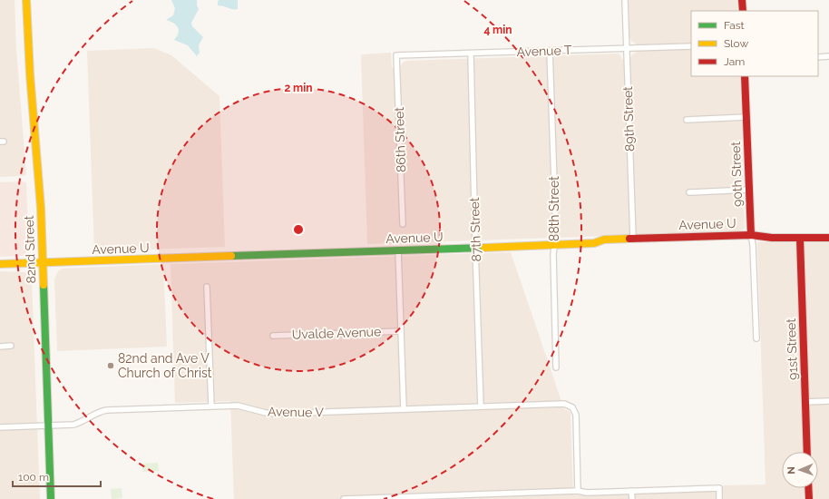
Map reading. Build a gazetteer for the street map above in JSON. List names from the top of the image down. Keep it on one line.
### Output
{"streets":{"street":["Avenue T","89th Street","86th Street","90th Street","88th Street","Avenue U","87th Street","82nd Street","Uvalde Avenue","91st Street","Avenue V"]},"crossings":[["Avenue T","89th Street"],["Avenue T","86th Street"],["Avenue T","88th Street"],["Avenue T","87th Street"],["89th Street","Avenue U"],["90th Street","Avenue U"],["88th Street","Avenue U"],["Avenue U","87th Street"],["Avenue U","82nd Street"],["Avenue U","91st Street"],["87th Street","Avenue V"],["82nd Street","Avenue V"]],"places":["82nd and Ave V Church of Christ"],"legend":["Fast","Slow","Jam"],"scale_bar":"100 m","north":"left","rings":["4 min","2 min"]}
